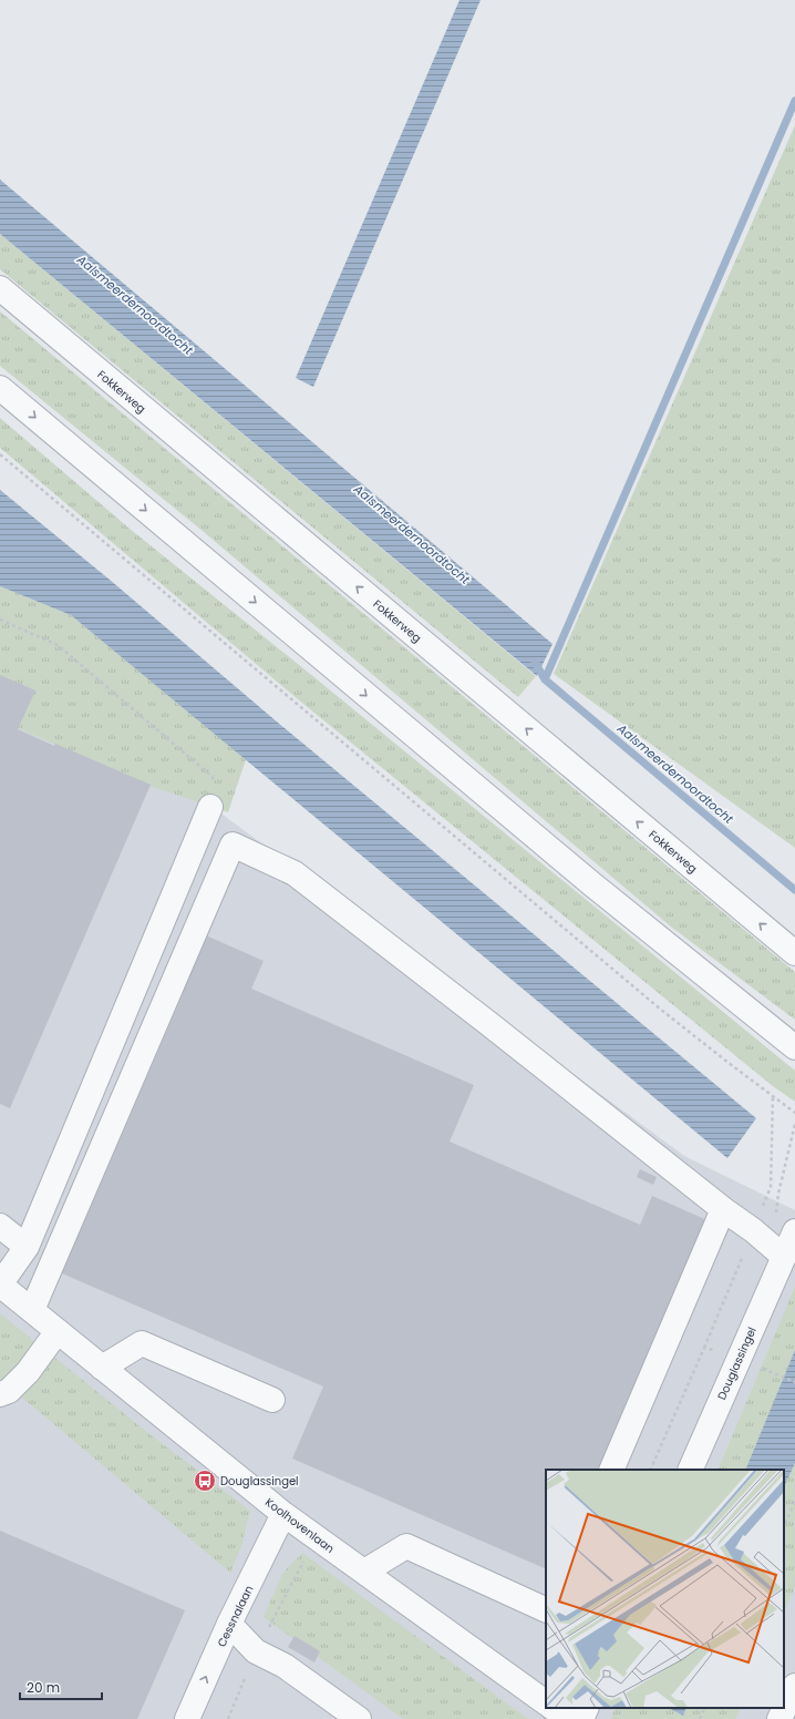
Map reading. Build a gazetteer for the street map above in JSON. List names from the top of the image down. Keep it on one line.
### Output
{"streets":{"street":["Fokkerweg","Douglassingel","Koolhovenlaan","Cessnalaan"]},"crossings":[["Koolhovenlaan","Cessnalaan"]],"one_way":["Cessnalaan"],"water":["Aalsmeerdernoordtocht"],"places":{"bus stop":["Douglassingel"]},"scale_bar":"20 m"}
